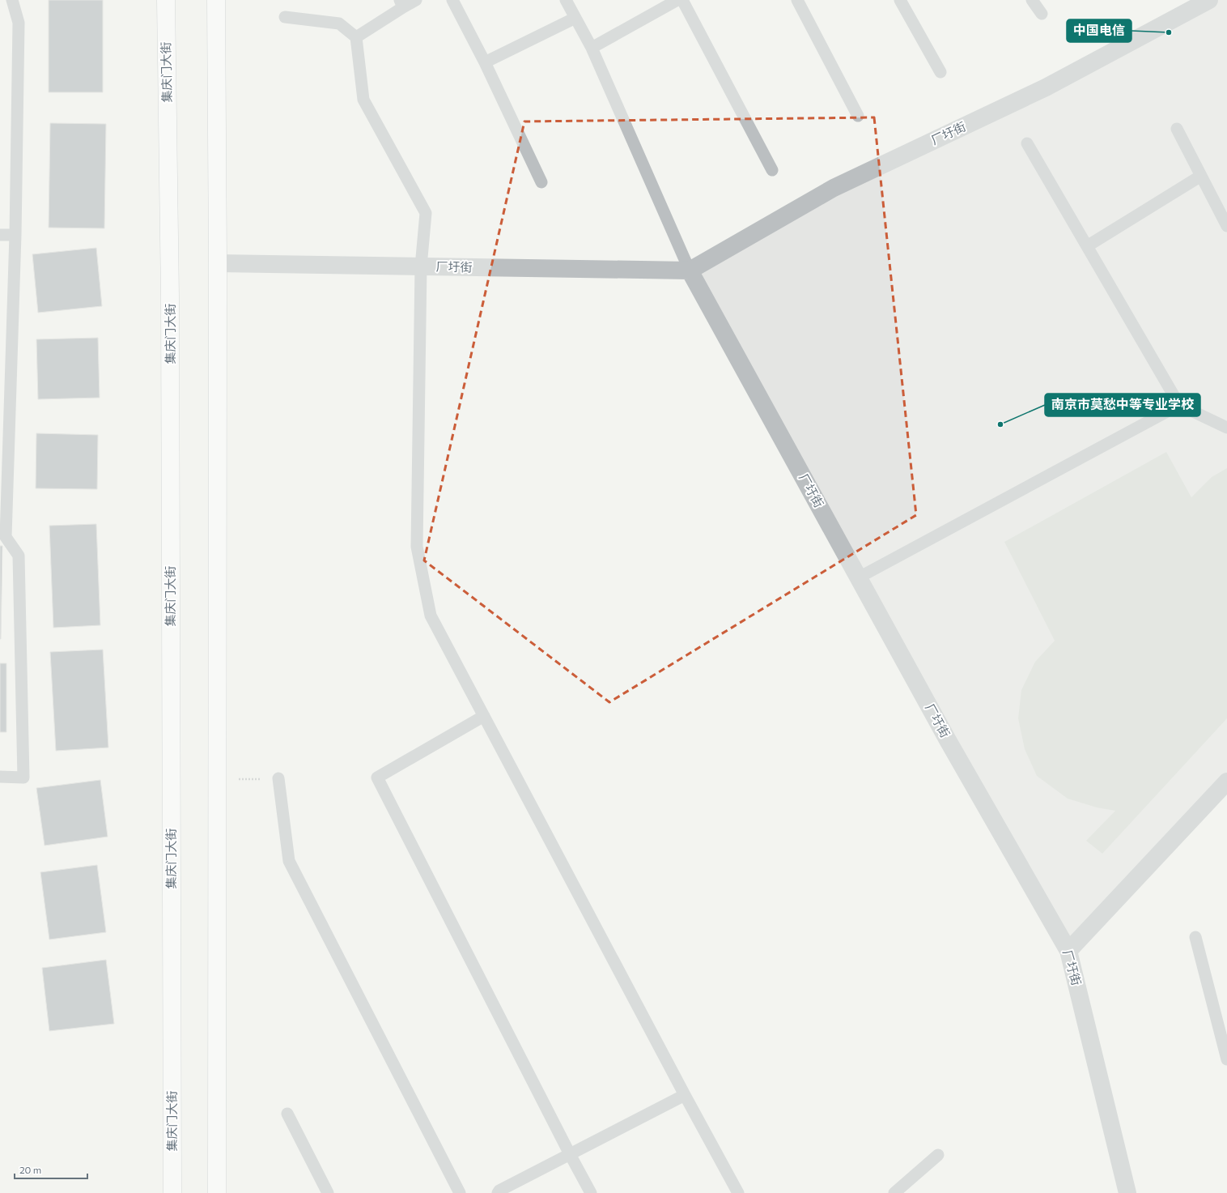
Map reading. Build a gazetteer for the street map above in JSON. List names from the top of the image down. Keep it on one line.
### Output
{"streets":{"main road":["集庆门大街"],"street":["厂圩街"]},"places":["中国电信","南京市莫愁中等专业学校"],"scale_bar":"20 m"}
